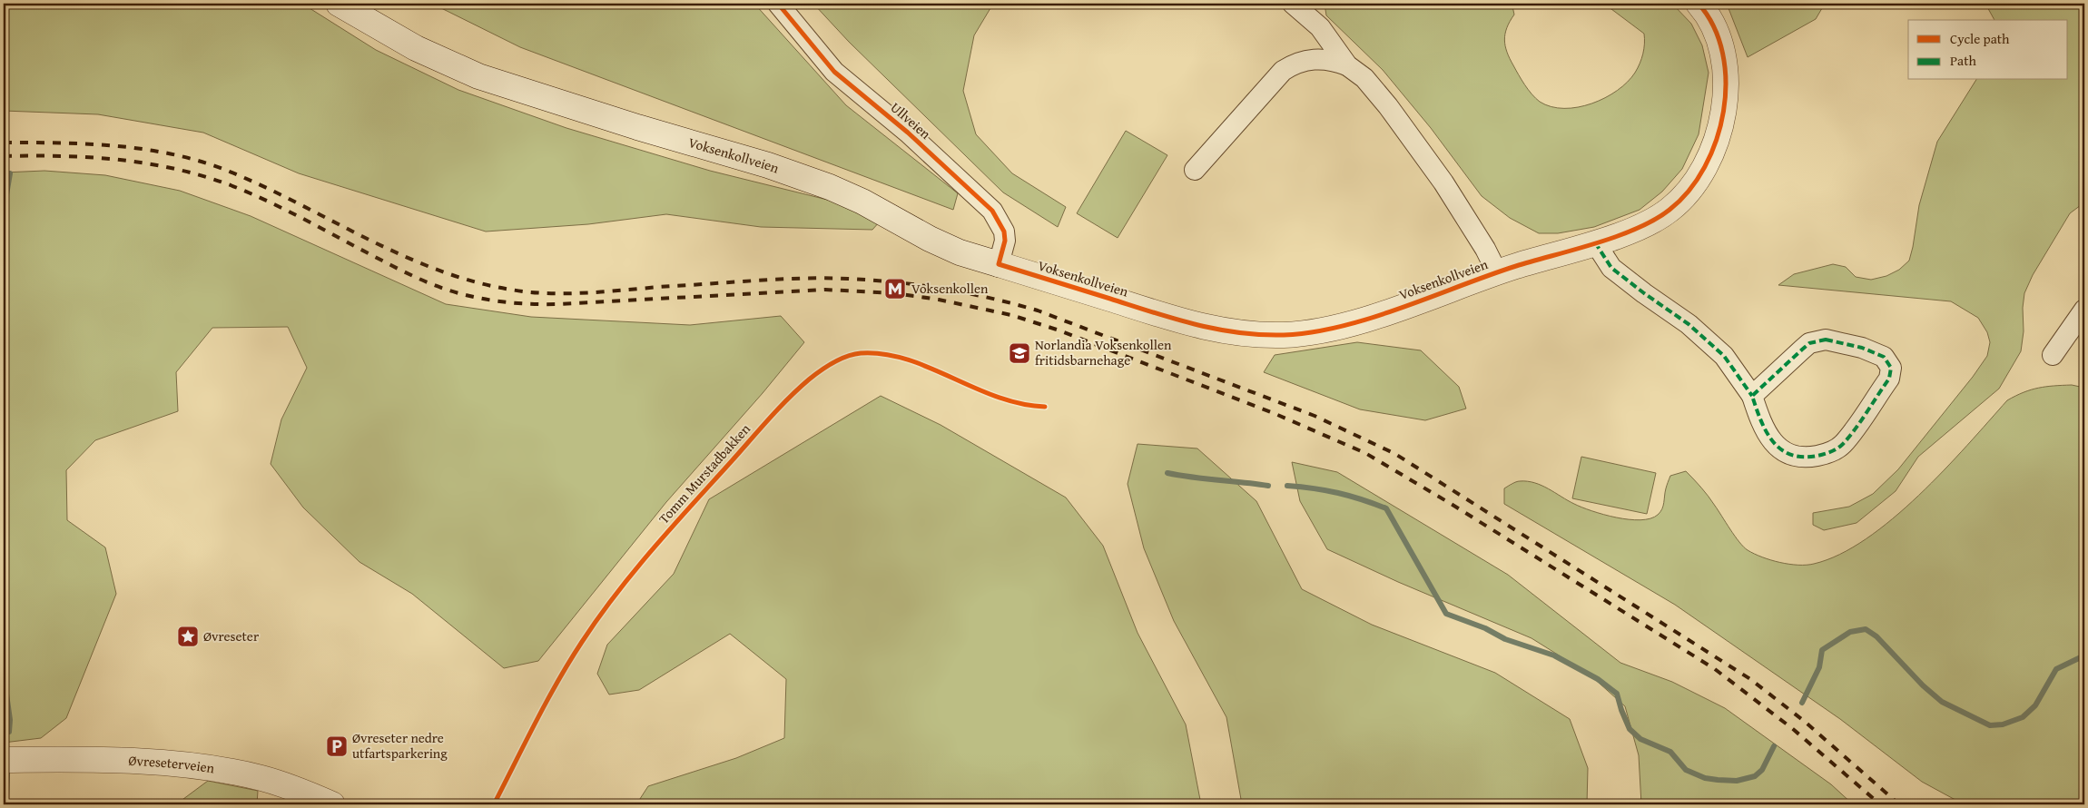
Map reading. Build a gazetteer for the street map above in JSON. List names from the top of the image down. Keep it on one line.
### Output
{"streets":{"street":["Ullveien","Voksenkollveien","Øvreseterveien"],"cycle path":["Tomm Murstadbakken"]},"crossings":[["Ullveien","Voksenkollveien"]],"places":{"metro station":["Voksenkollen"],"school or university":["Norlandia Voksenkollen fritidsbarnehage"],"place":["Øvreseter"],"parking":["Øvreseter nedre utfartsparkering"]},"legend":["Cycle path","Path"]}
